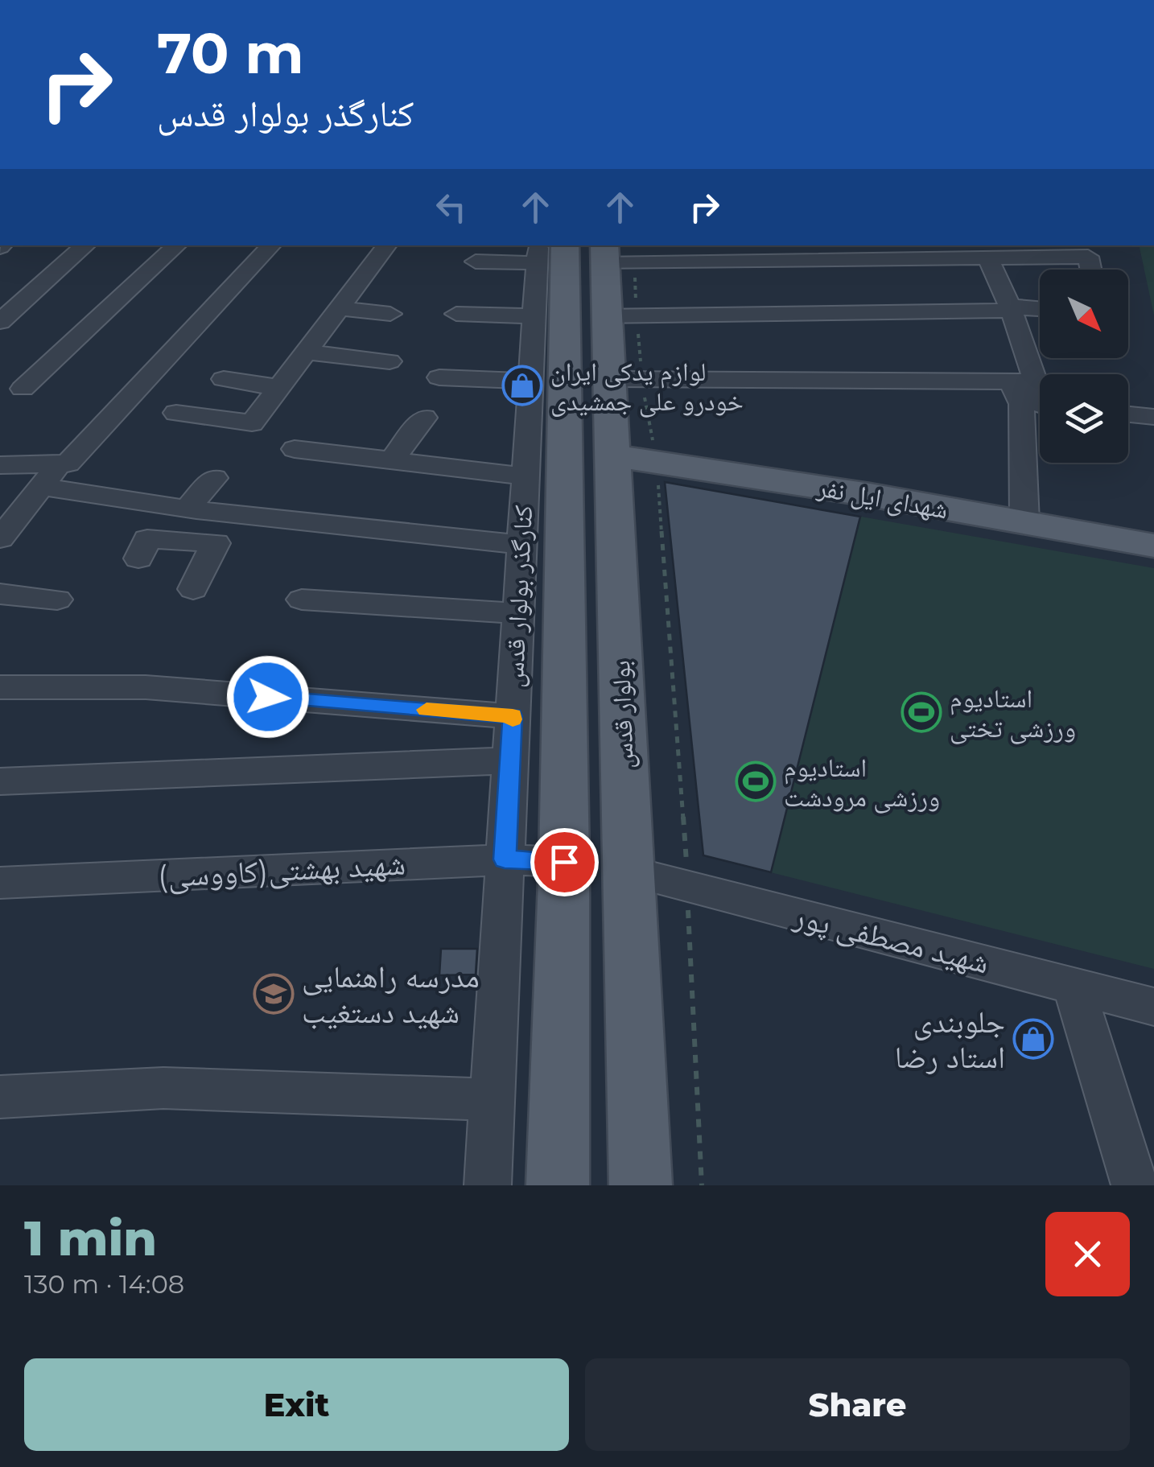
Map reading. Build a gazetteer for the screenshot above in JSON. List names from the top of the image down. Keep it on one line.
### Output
{"streets":{"main road":["شهدای ایل نفر","بولوار قدس"],"street":["کنارگذر بولوار قدس","شهید بهشتی(کاووسی)","شهید مصطفی پور"]},"crossings":[["شهدای ایل نفر","بولوار قدس"],["کنارگذر بولوار قدس","بولوار قدس"],["کنارگذر بولوار قدس","شهید بهشتی(کاووسی)"],["بولوار قدس","شهید مصطفی پور"]],"places":{"shop":["لوازم یدکی ایران خودرو علی جمشیدی","جلوبندی استاد رضا"],"sports":["استادیوم ورزشی تختی","استادیوم ورزشی مرودشت"],"school or university":["مدرسه راهنمایی شهید دستغیب"]},"north":"bottom right","page":{"turn":["70 m","کنارگذر بولوار قدس"],"heading":["1 min","130 m · 14:08"],"buttons":["Exit","Share"]}}
